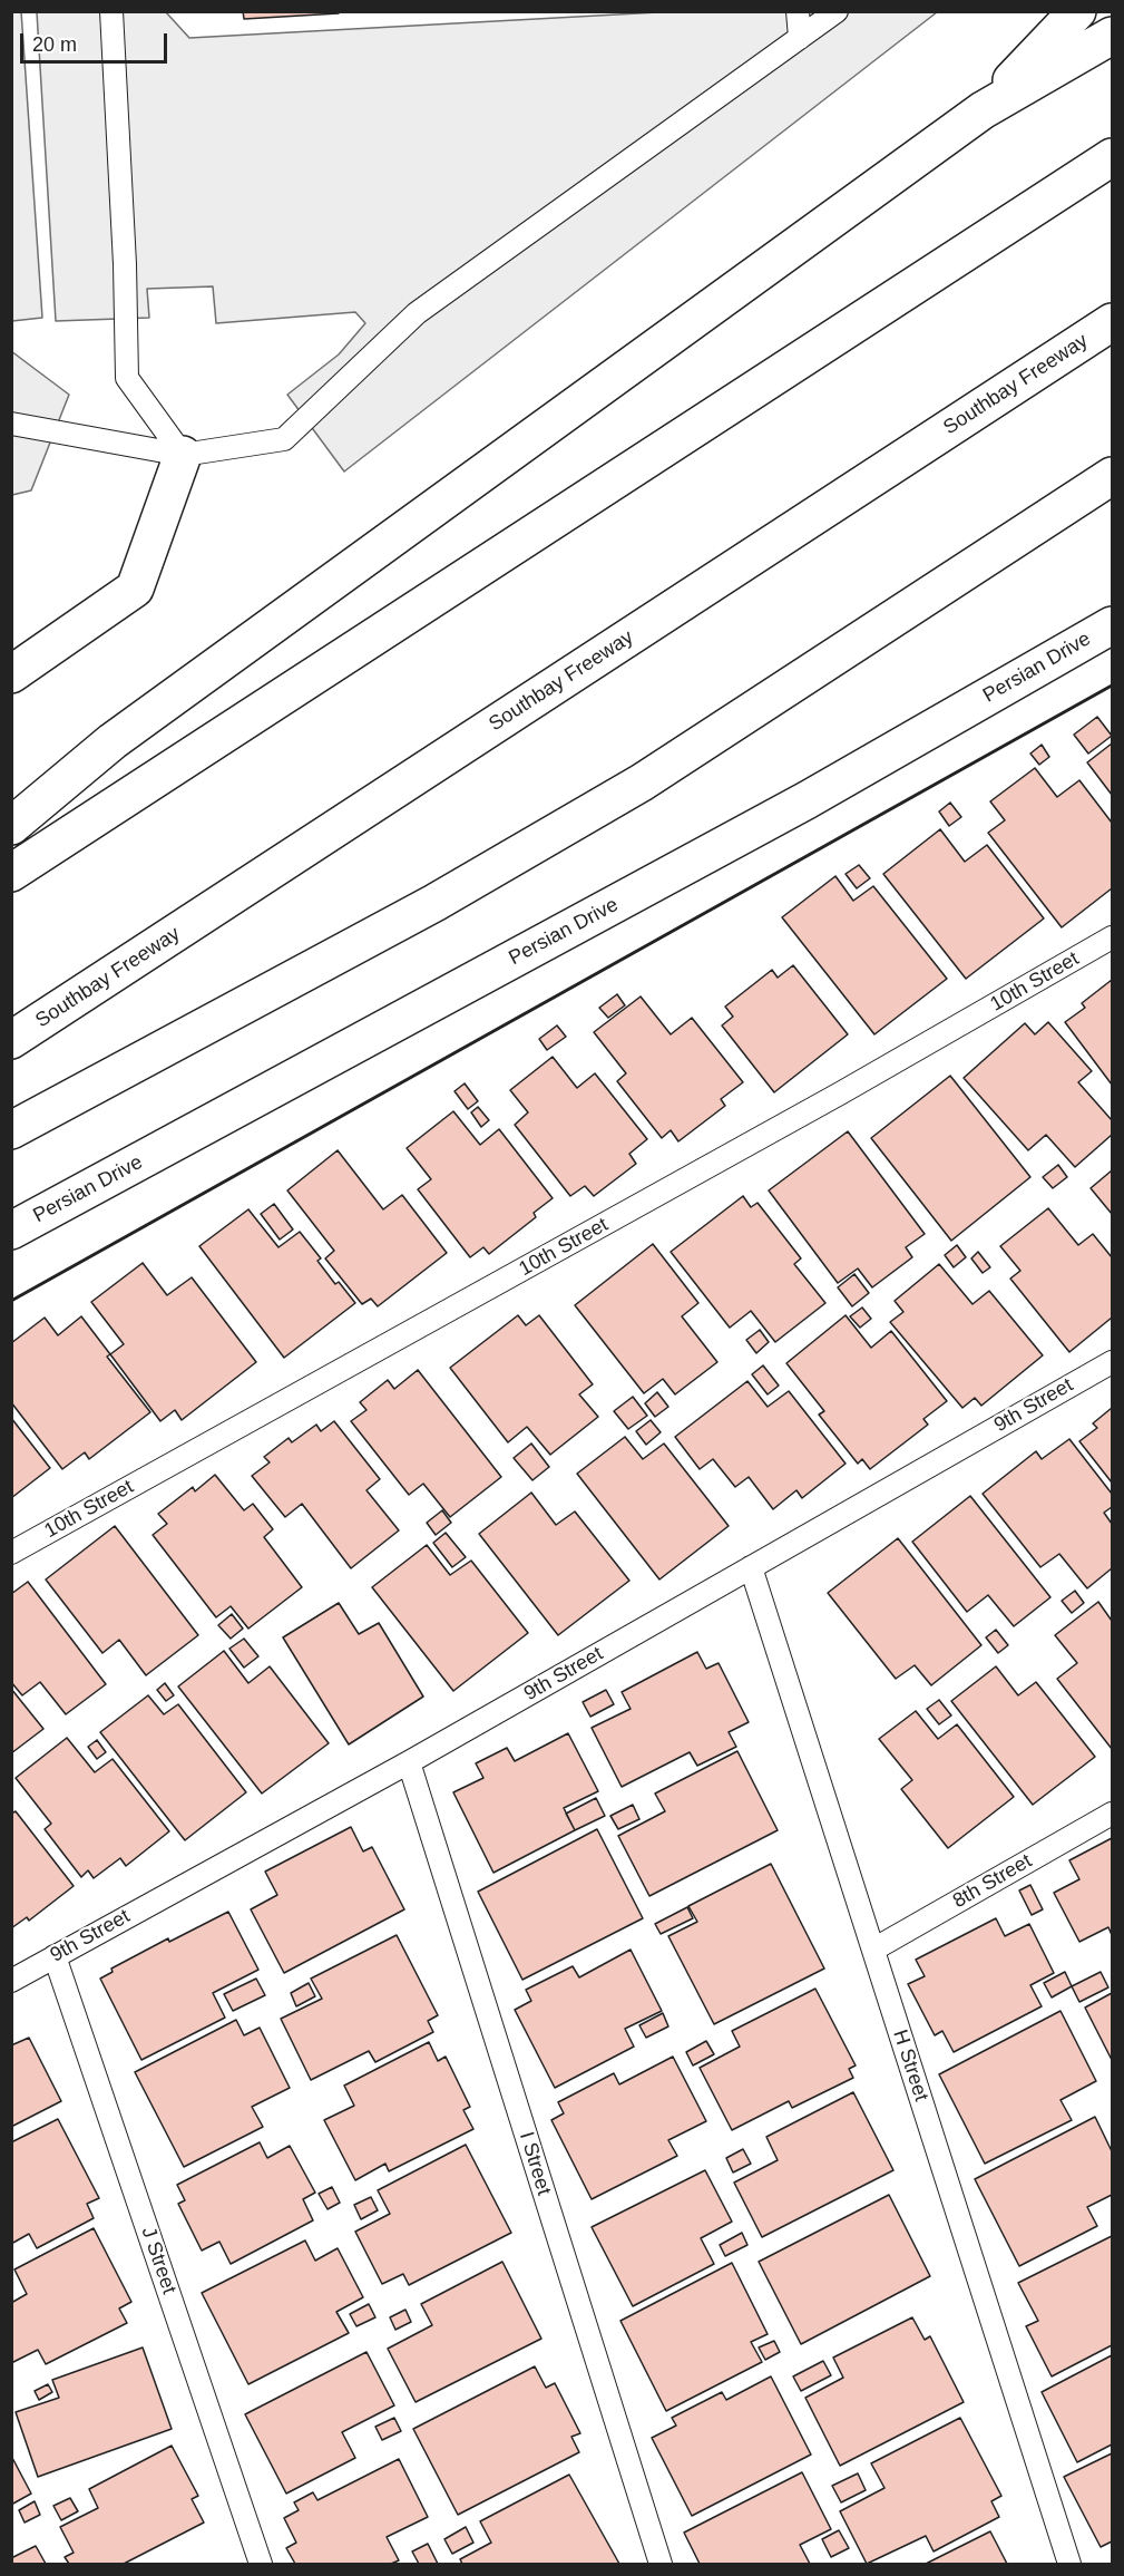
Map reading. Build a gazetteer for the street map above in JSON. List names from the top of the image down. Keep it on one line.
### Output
{"streets":{"main road":["Southbay Freeway","Persian Drive"],"lane":["10th Street","9th Street","8th Street","H Street","I Street","J Street"]},"crossings":[["9th Street","H Street"],["9th Street","I Street"],["9th Street","J Street"],["8th Street","H Street"]],"scale_bar":"20 m"}
